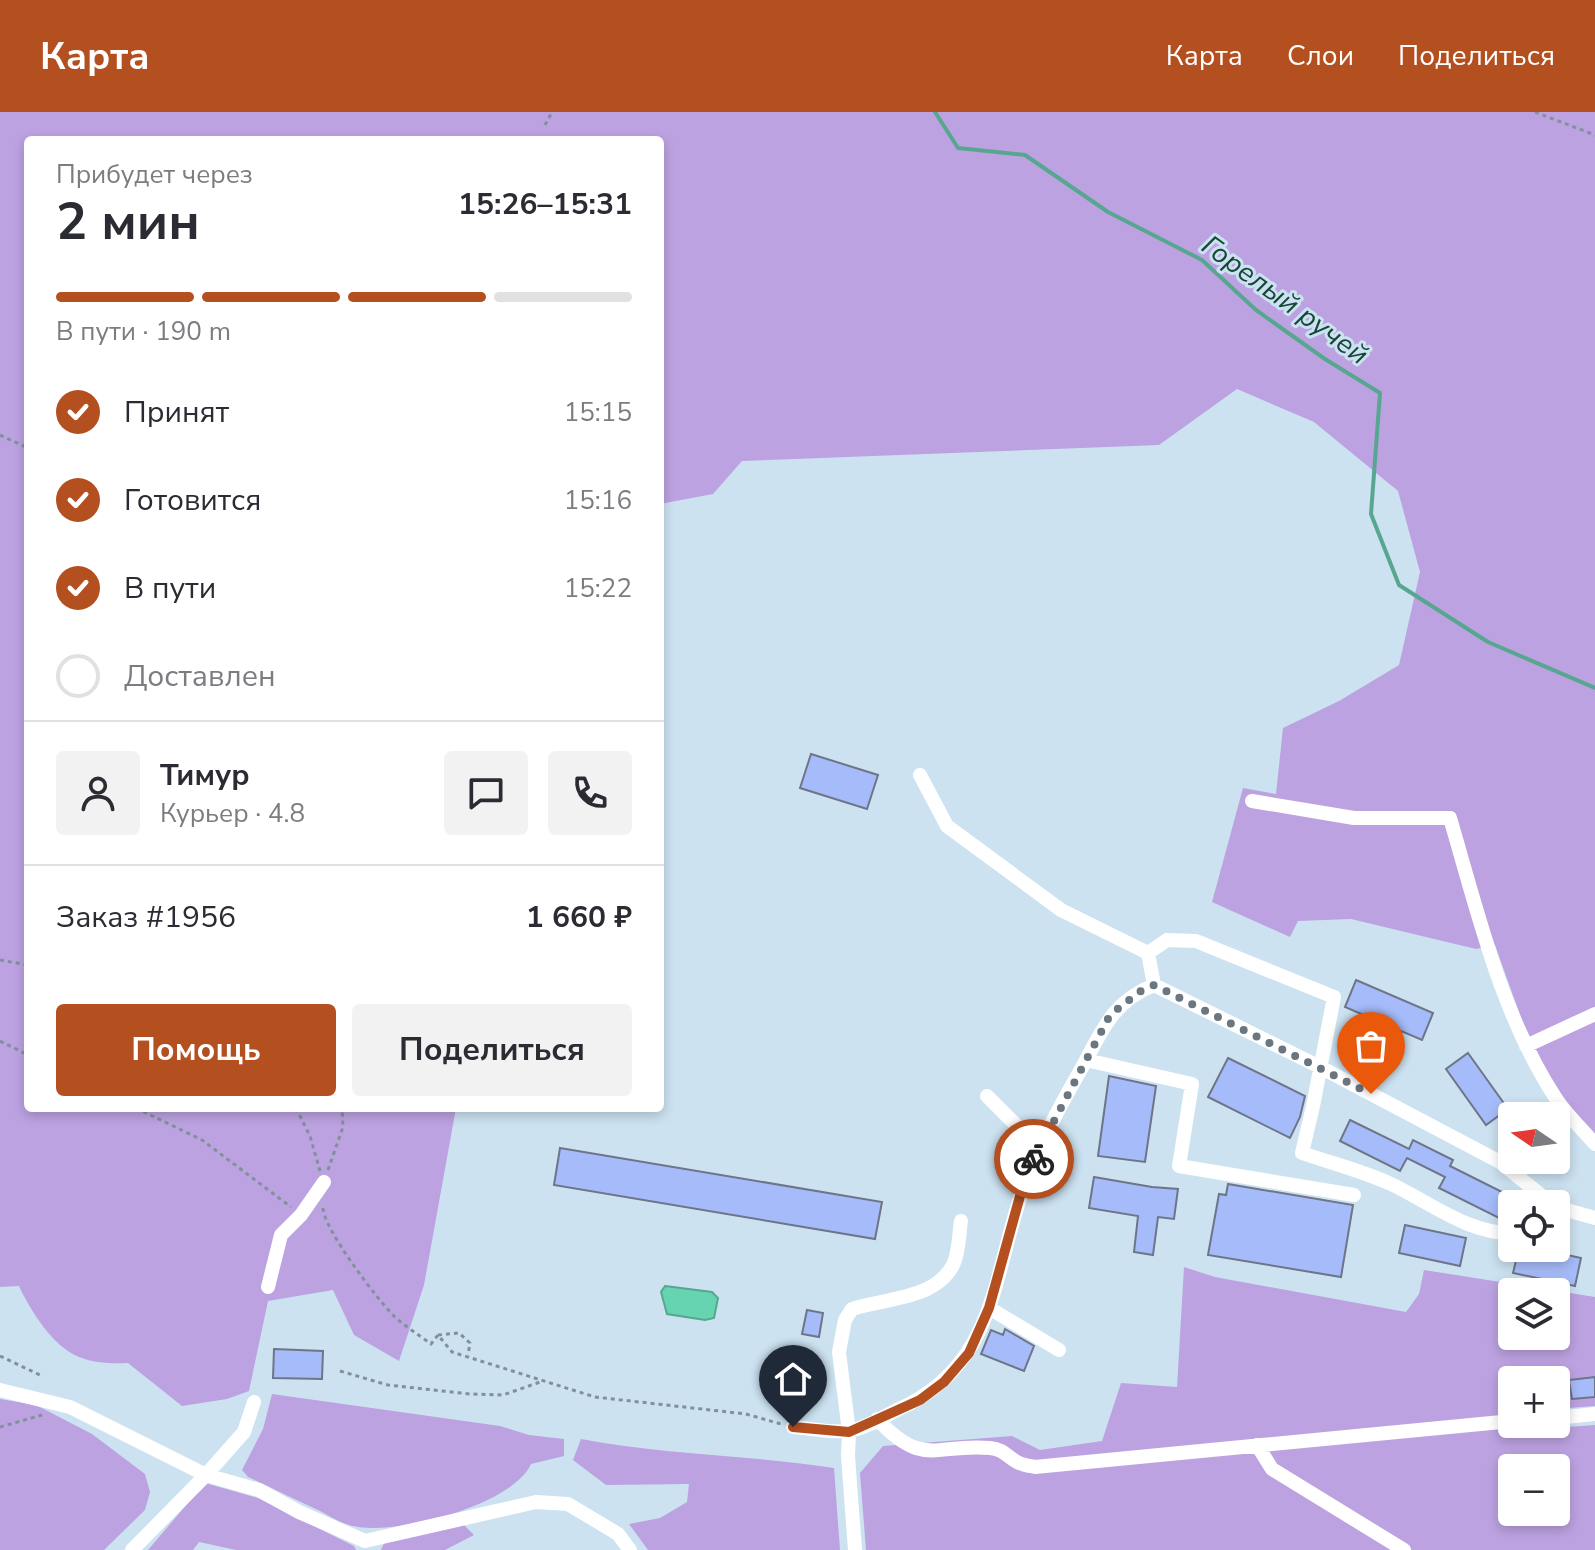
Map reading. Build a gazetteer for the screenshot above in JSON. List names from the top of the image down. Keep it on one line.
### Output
{"water":["Горелый ручей"],"north":"left","page":{"header":"Карта","nav":["Карта","Слои","Поделиться"],"heading":["2 мин","Прибудет через","15:26–15:31"],"panel":["Тимур","Курьер · 4.8","Заказ #1956","1 660 ₽"],"bar":"В пути · 190 m","list":[["Принят","15:15"],["Готовится","15:16"],["В пути","15:22"],"Доставлен"],"buttons":["Помощь","Поделиться"],"map_buttons":["+","−"]}}
